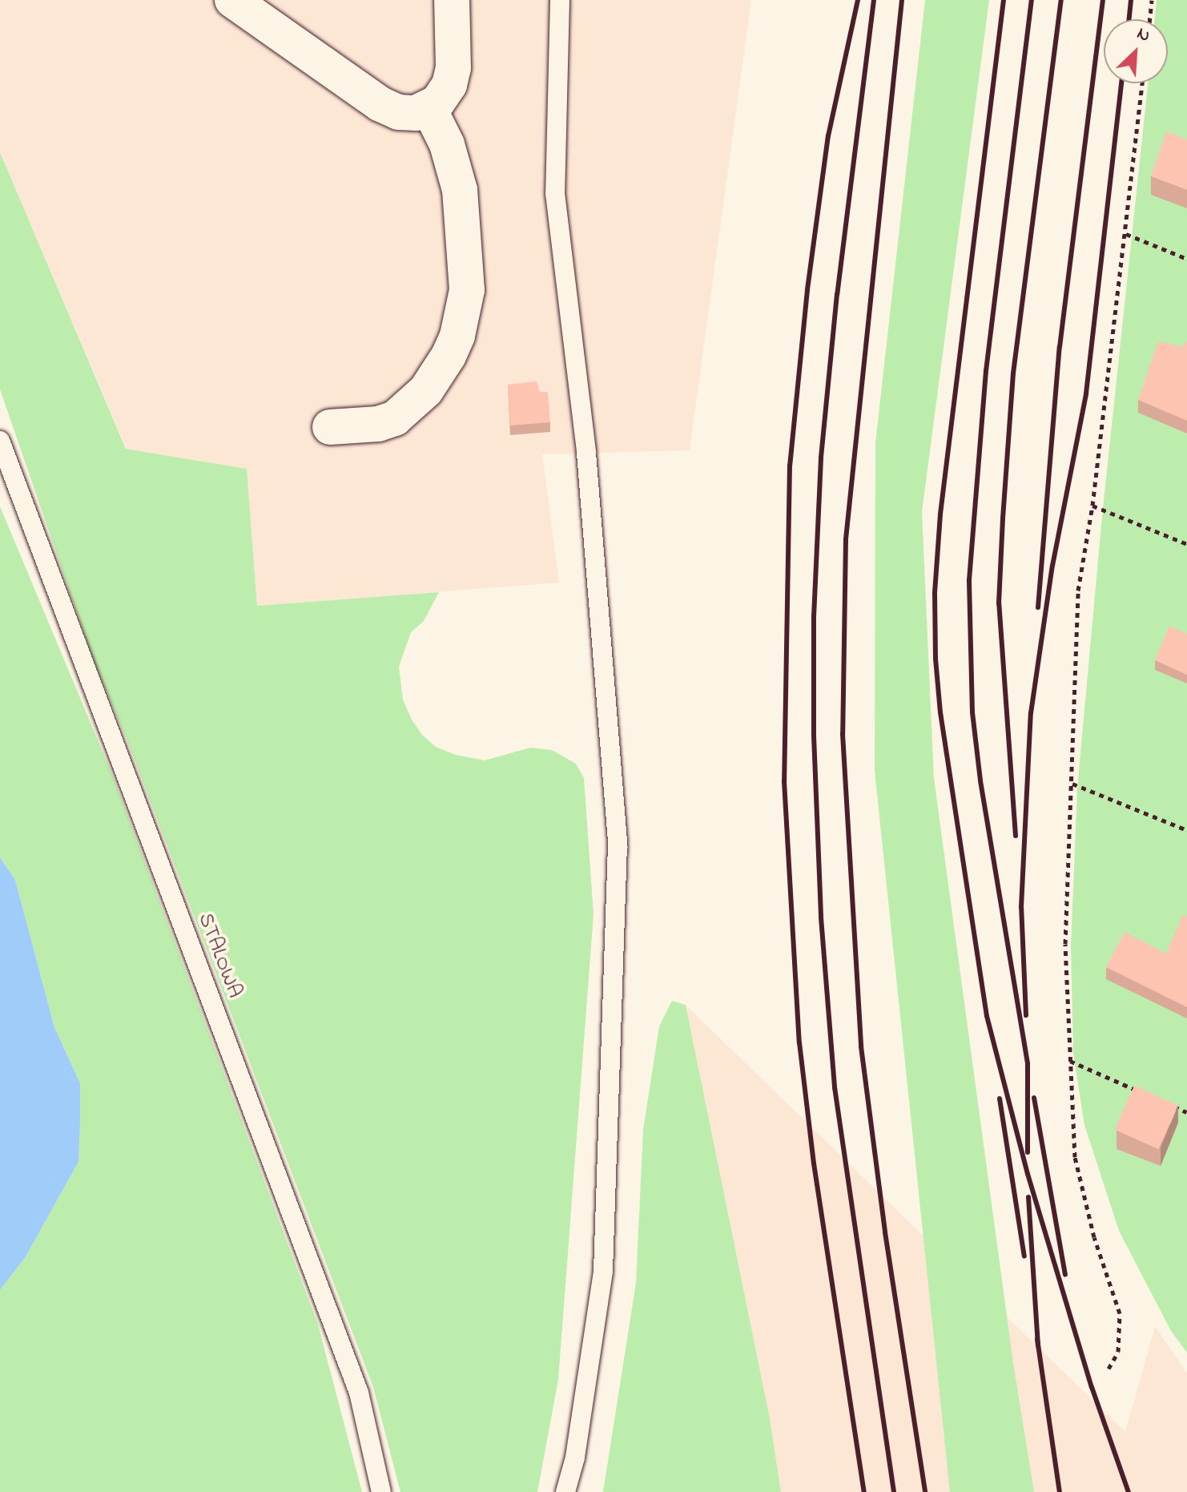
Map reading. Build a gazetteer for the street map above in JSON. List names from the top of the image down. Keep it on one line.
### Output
{"streets":{"lane":["STALOWA"]},"north":"top right"}
